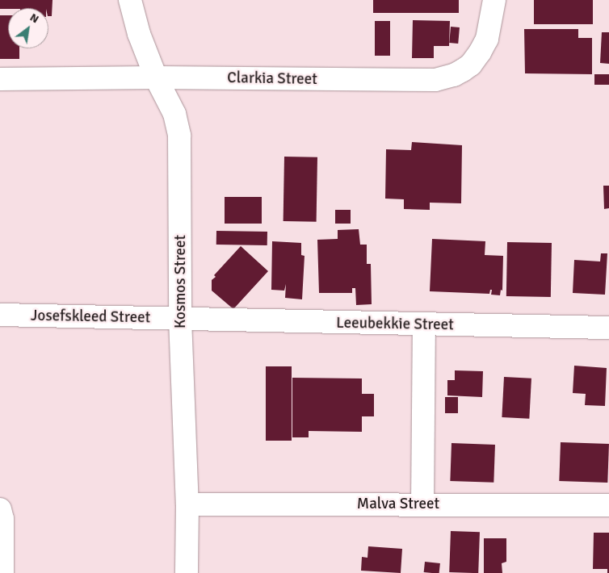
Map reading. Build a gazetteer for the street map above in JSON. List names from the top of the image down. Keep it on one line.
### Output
{"streets":{"street":["Clarkia Street","Kosmos Street","Josefskleed Street","Leeubekkie Street","Malva Street"]},"crossings":[["Clarkia Street","Kosmos Street"],["Kosmos Street","Josefskleed Street"],["Kosmos Street","Leeubekkie Street"],["Kosmos Street","Malva Street"],["Josefskleed Street","Leeubekkie Street"]],"north":"top right"}
